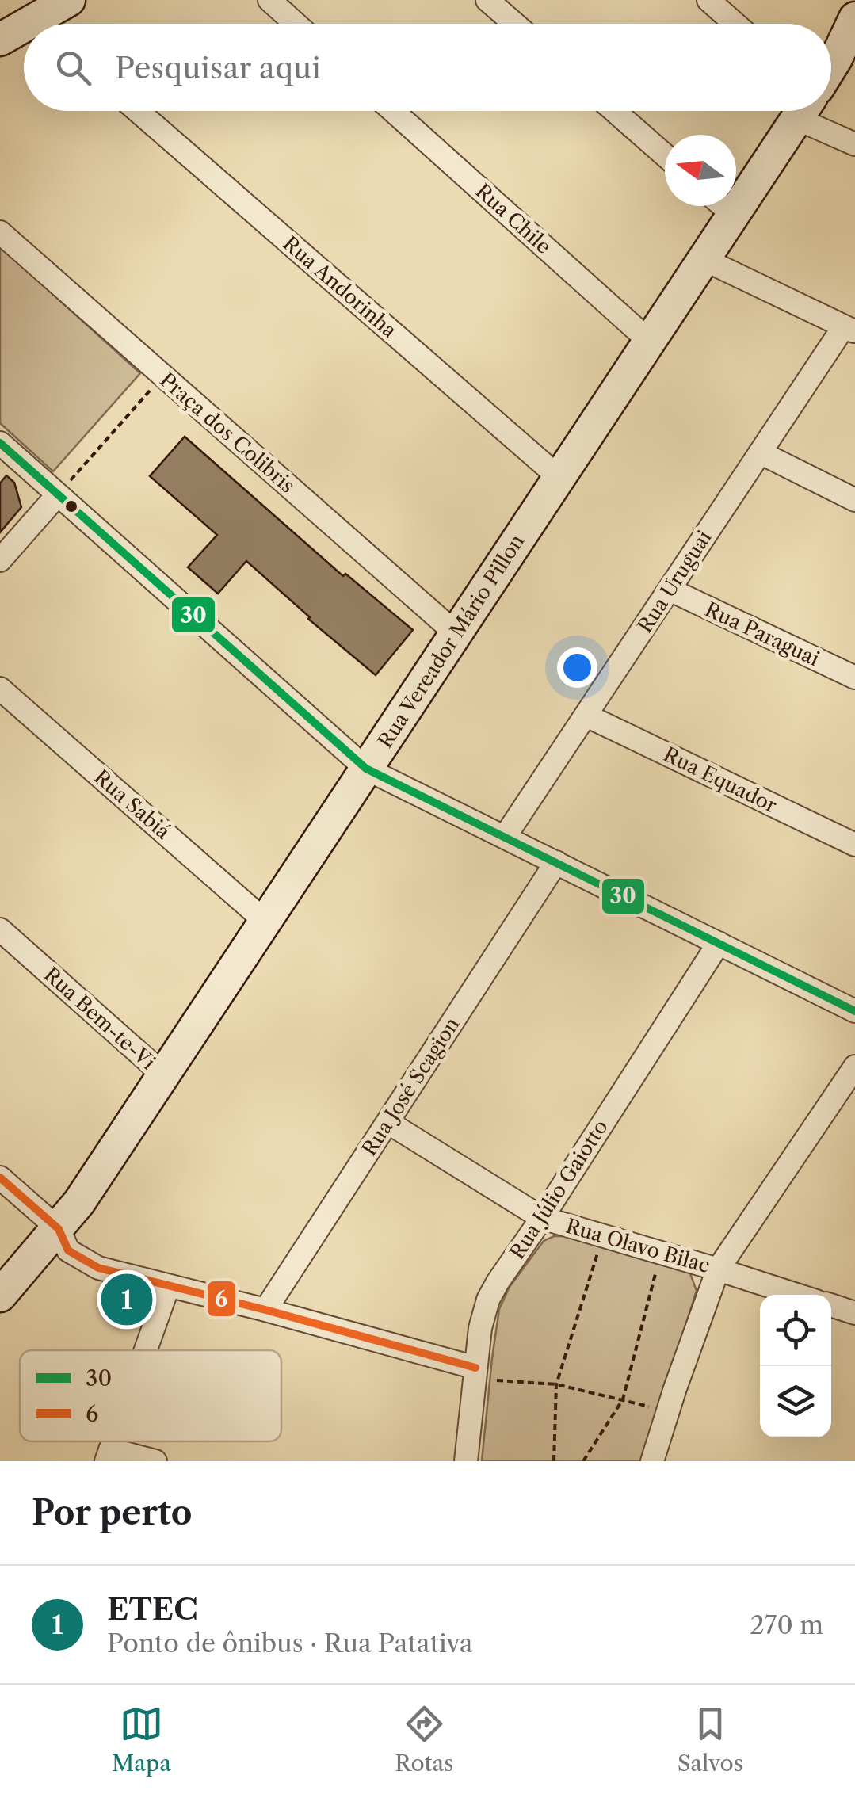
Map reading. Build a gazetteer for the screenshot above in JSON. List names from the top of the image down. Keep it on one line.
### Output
{"streets":{"street":["Rua Chile","Rua Andorinha","Praça dos Colibris","Rua Uruguai","Rua Paraguai","Rua Vereador Mário Pillon","Rua Equador","Rua Sabiá","Rua Bem-te-Vi","Rua José Scagion","Rua Júlio Gaiotto","Rua Olavo Bilac"]},"crossings":[["Rua Chile","Rua Vereador Mário Pillon"],["Rua Andorinha","Rua Vereador Mário Pillon"],["Praça dos Colibris","Rua Vereador Mário Pillon"],["Rua Uruguai","Rua Paraguai"],["Rua Uruguai","Rua Equador"],["Rua Vereador Mário Pillon","Rua Sabiá"],["Rua Vereador Mário Pillon","Rua Bem-te-Vi"],["Rua José Scagion","Rua Olavo Bilac"],["Rua Júlio Gaiotto","Rua Olavo Bilac"]],"lines":["transit line 30","transit line 6"],"legend":["30","6"],"north":"left","page":{"search":"Pesquisar aqui","pins":"1","heading":"Por perto","list":[{"mark":"1","name":"ETEC","note":"Ponto de ônibus · Rua Patativa","value":"270 m"}],"nav":["Mapa","Rotas","Salvos"]}}
